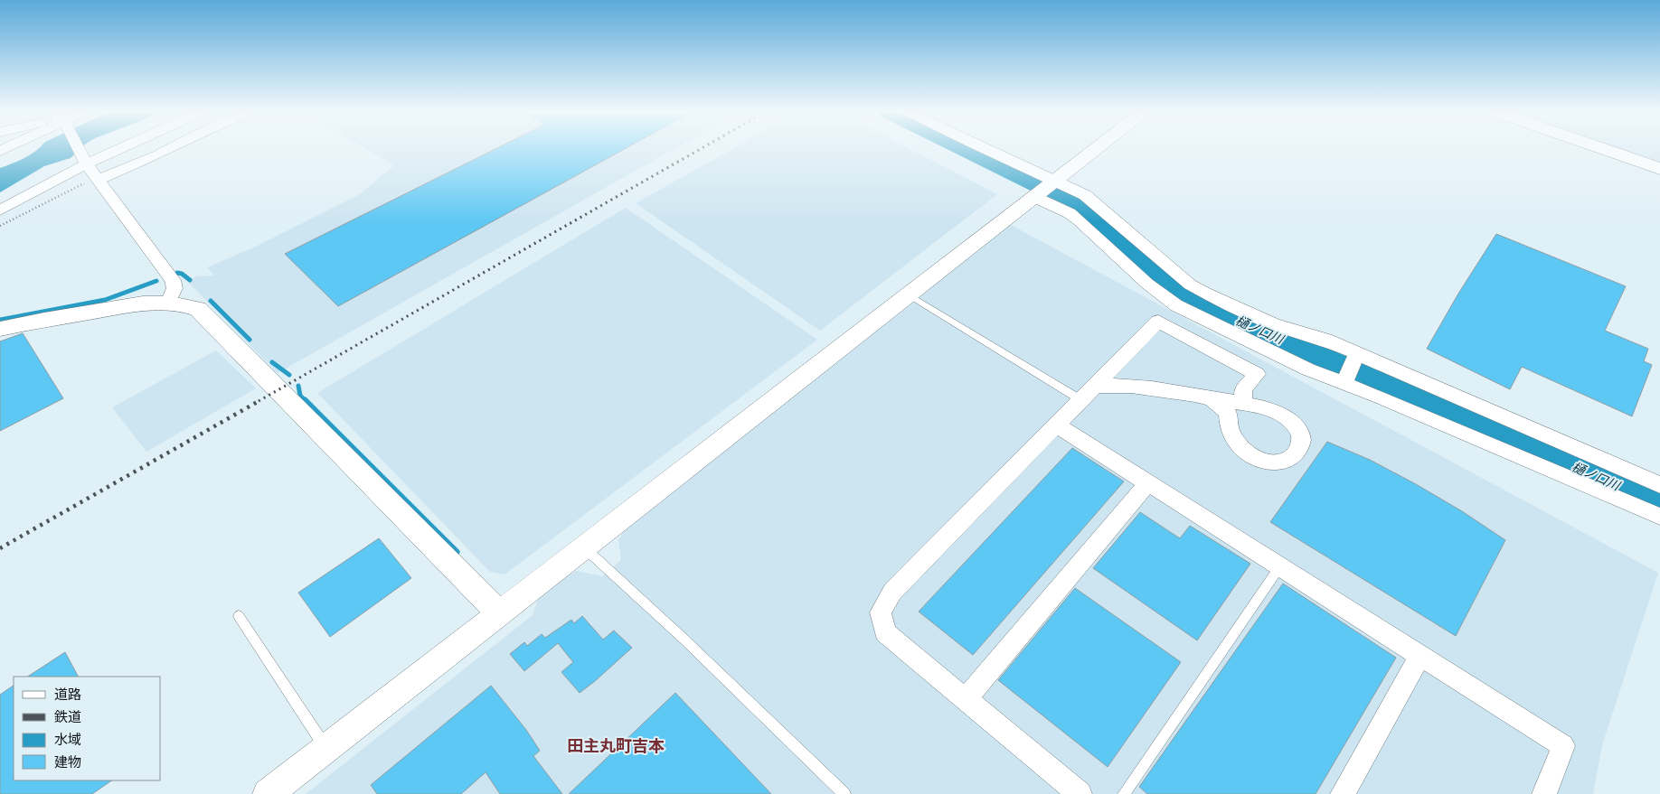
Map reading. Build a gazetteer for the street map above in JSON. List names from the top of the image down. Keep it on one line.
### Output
{"districts":["田主丸町吉本"],"water":["樋ノ口川"],"legend":["道路","鉄道","水域","建物"]}
